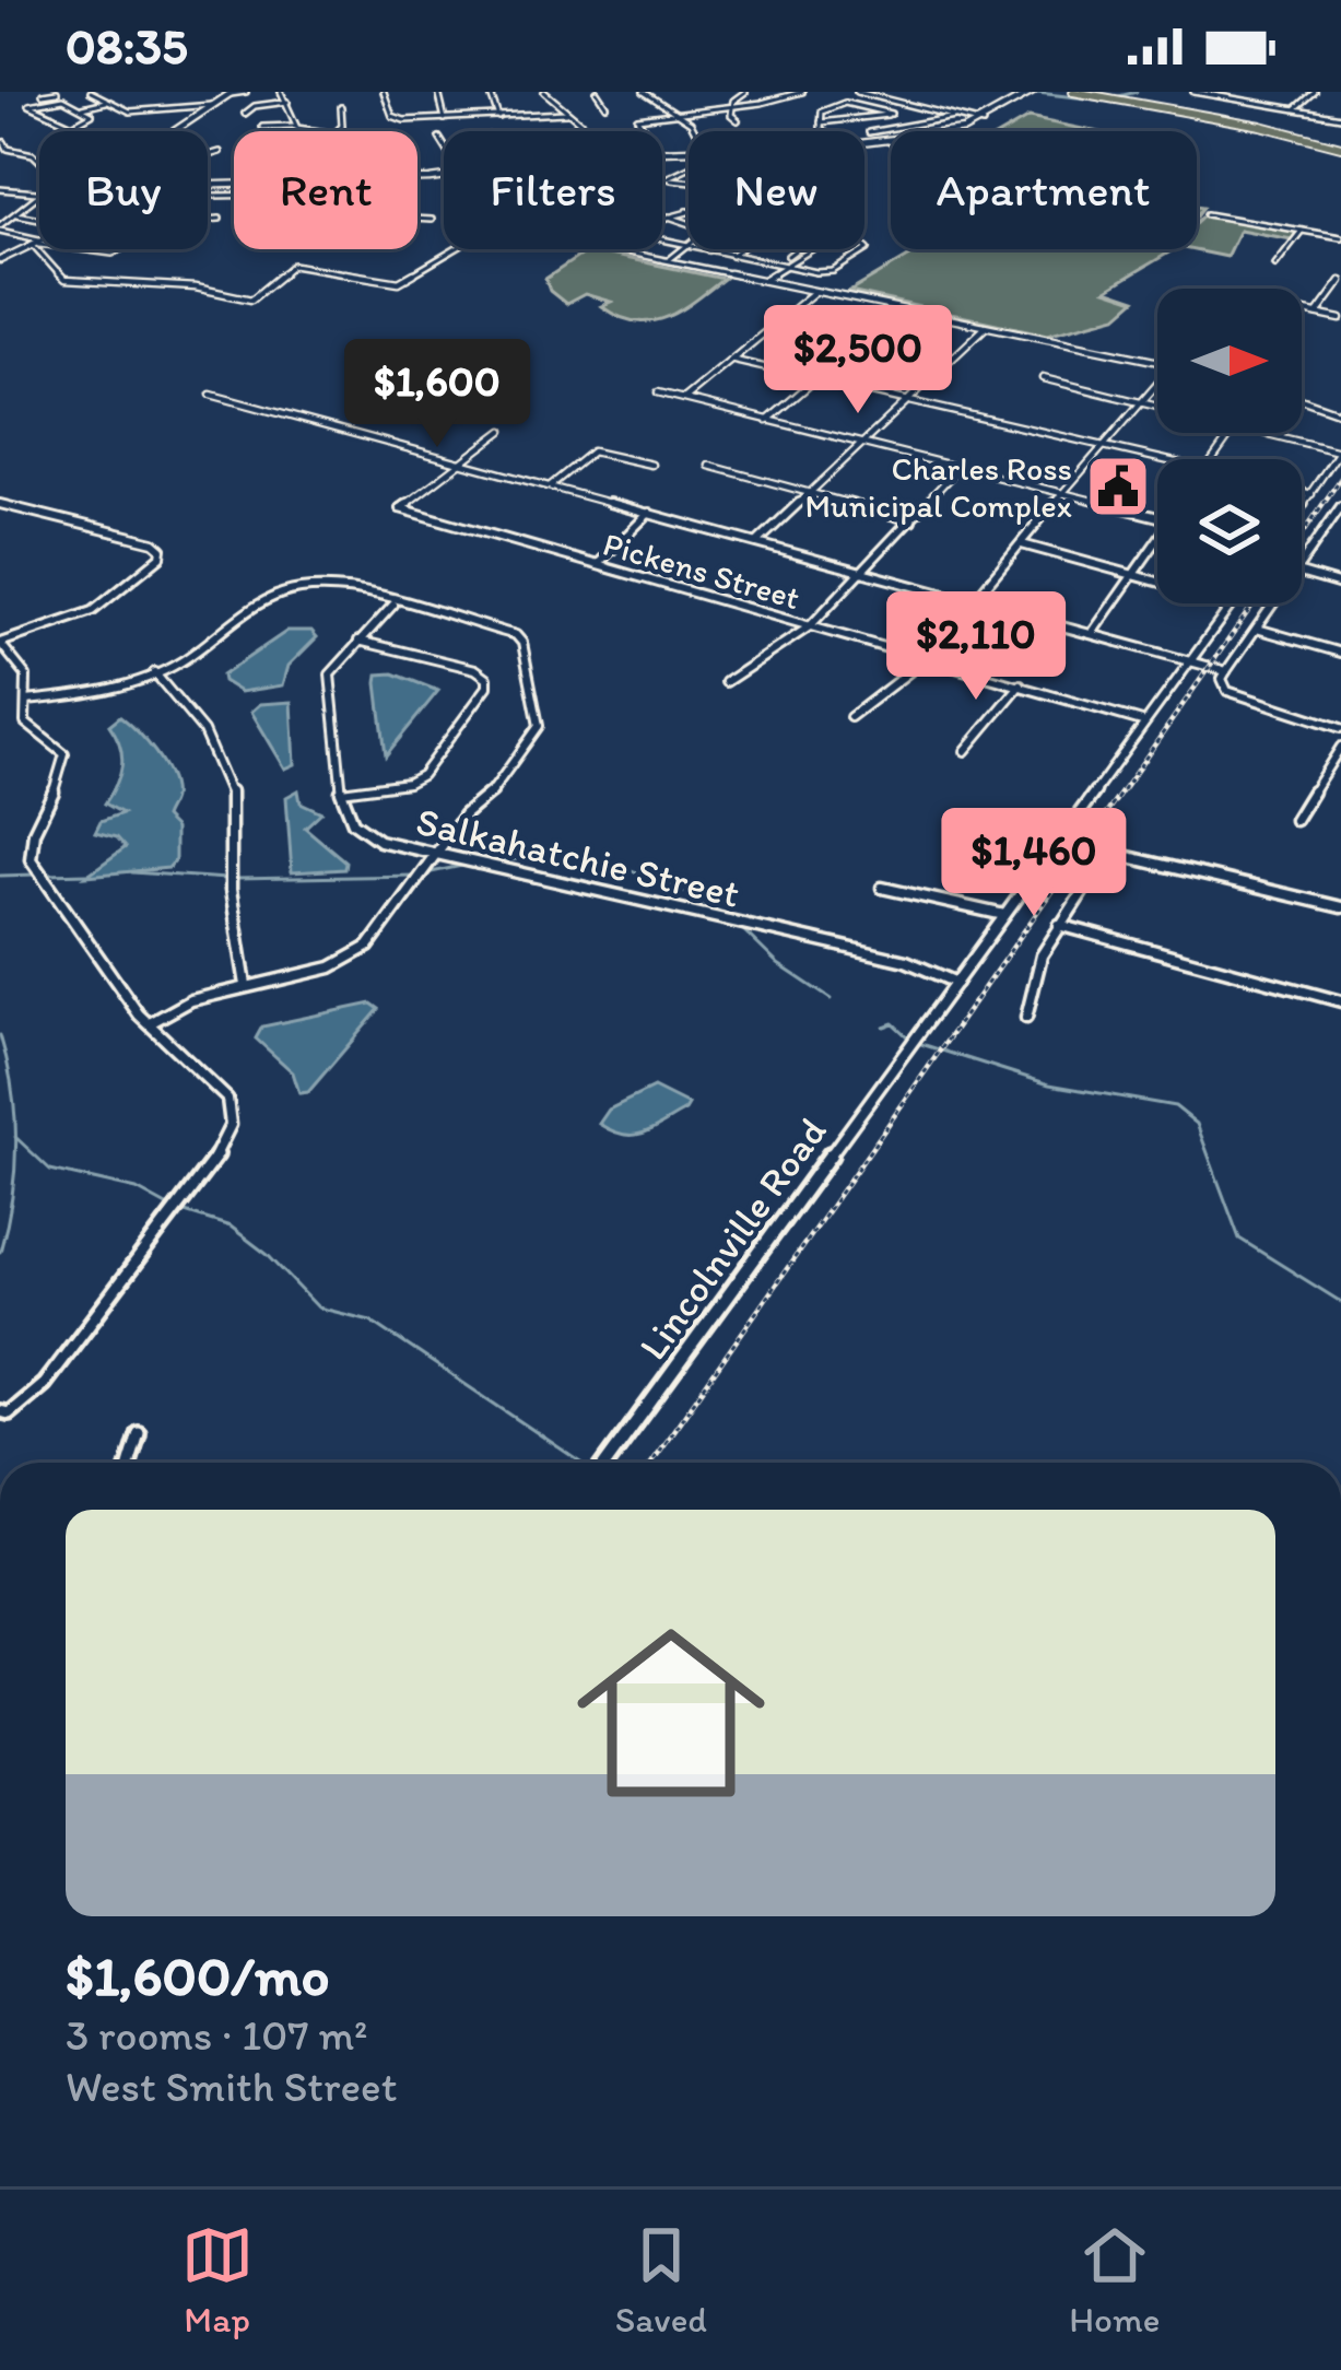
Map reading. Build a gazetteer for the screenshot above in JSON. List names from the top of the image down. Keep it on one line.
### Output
{"streets":{"street":["Pickens Street","Salkahatchie Street","Lincolnville Road"]},"crossings":[["Pickens Street","Lincolnville Road"],["Salkahatchie Street","Lincolnville Road"]],"places":{"public building":["Charles Ross Municipal Complex"]},"north":"right","page":{"status":"08:35","chip":["Buy","Rent","Filters","New","Apartment"],"price":["$2,500","$1,600","$2,110","$1,460"],"list":[{"name":"$1,600/mo","note":"3 rooms · 107 m² · West Smith Street"}],"tabs":["Map","Saved","Home"]}}
